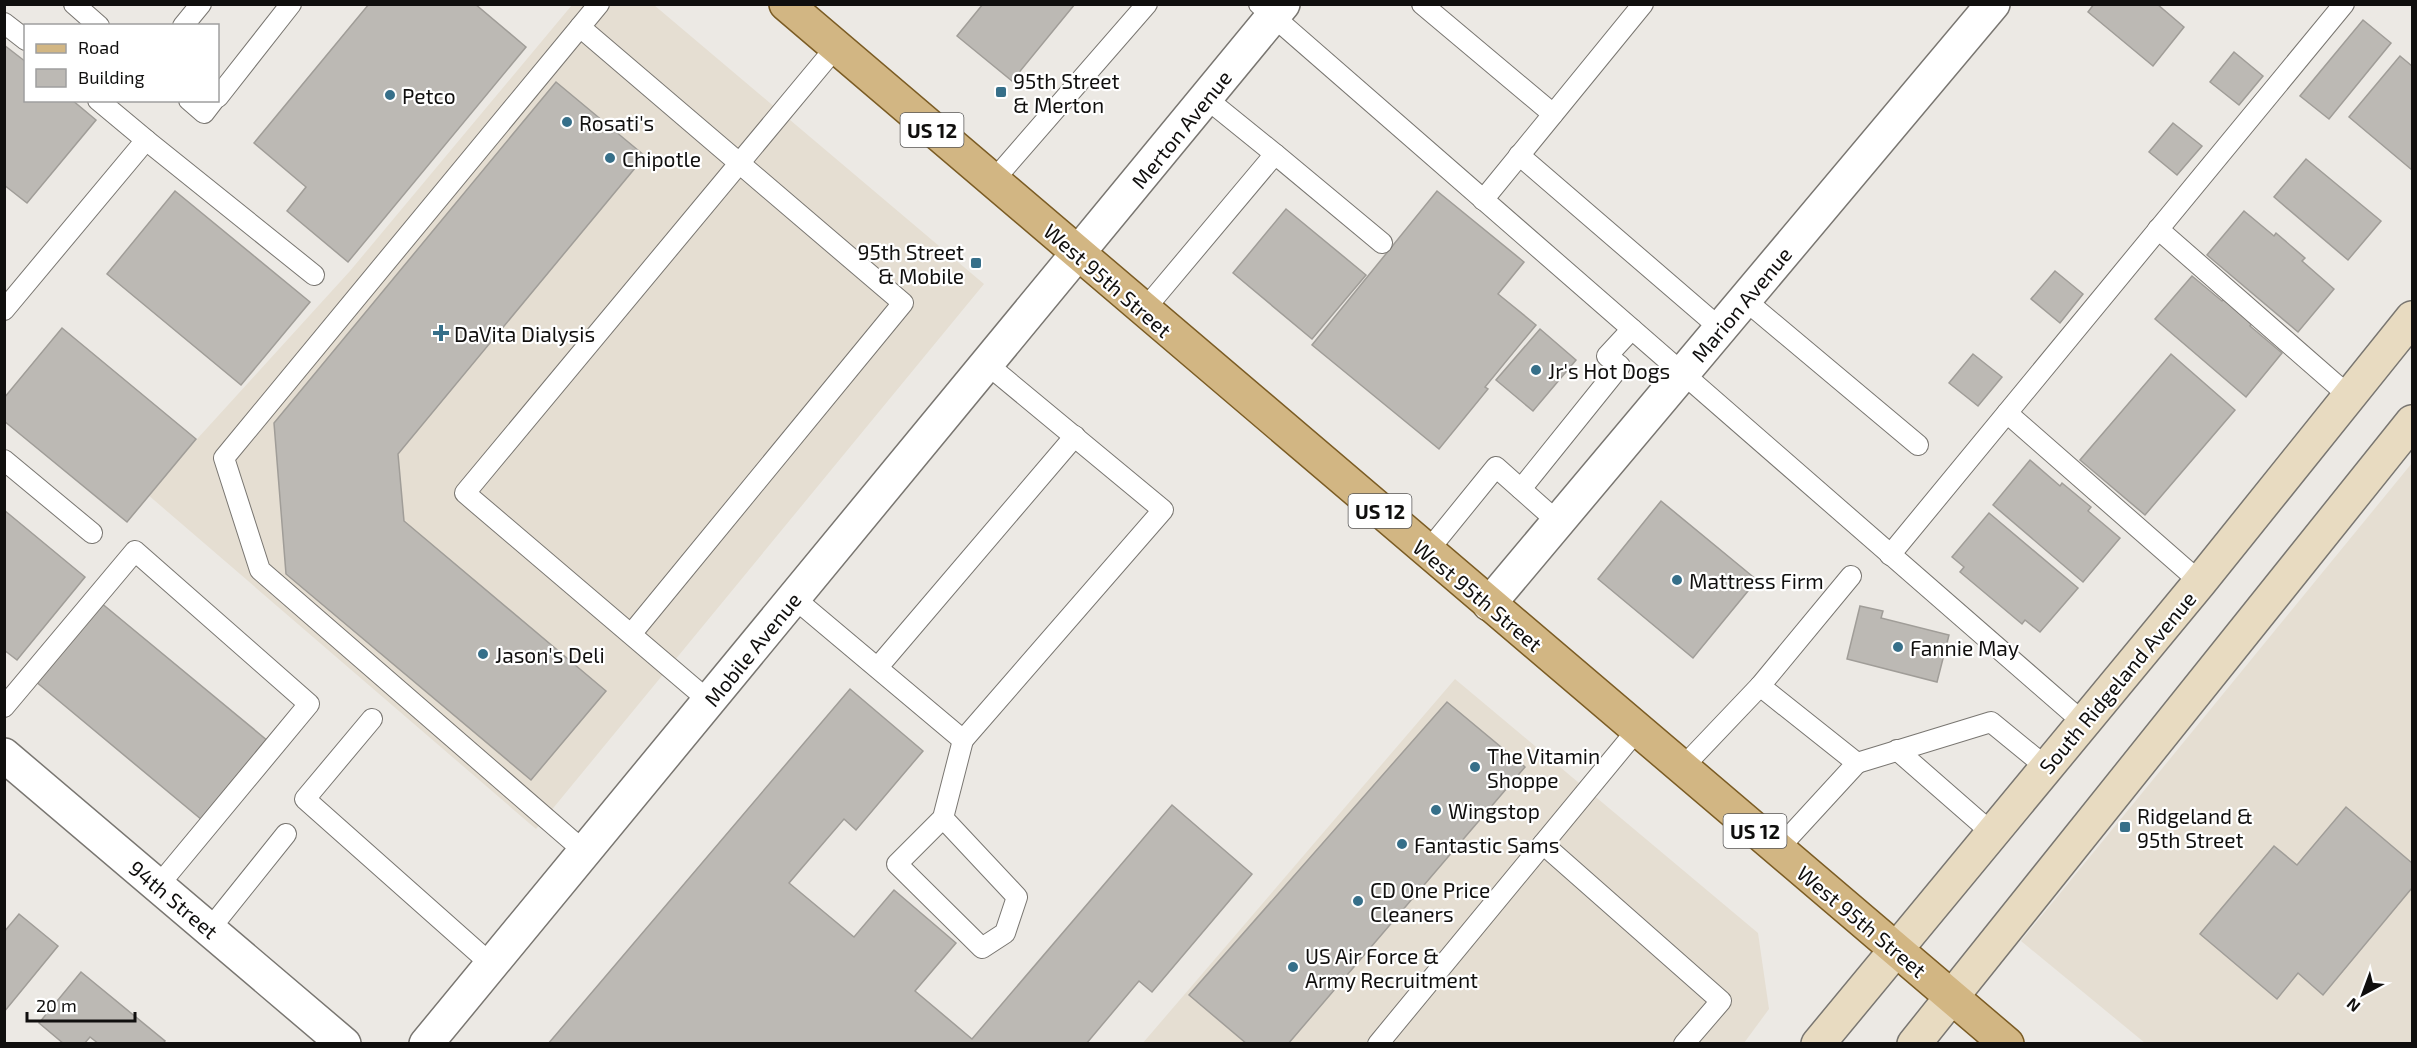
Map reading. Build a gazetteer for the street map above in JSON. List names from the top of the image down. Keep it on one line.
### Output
{"streets":{"main road":["US 12","West 95th Street","South Ridgeland Avenue"],"street":["Merton Avenue","Marion Avenue","Mobile Avenue","94th Street"]},"crossings":[["Merton Avenue","West 95th Street"],["Merton Avenue","Mobile Avenue"],["West 95th Street","Marion Avenue"],["West 95th Street","Mobile Avenue"],["West 95th Street","South Ridgeland Avenue"]],"places":{"transit":["95th Street & Merton","95th Street & Mobile","Ridgeland & 95th Street"],"other":["Petco","Rosati's","Chipotle","Jr's Hot Dogs","Mattress Firm","Fannie May","Jason's Deli","The Vitamin Shoppe","Wingstop","Fantastic Sams","CD One Price Cleaners","US Air Force & Army Recruitment"],"health":["DaVita Dialysis"]},"legend":["Road","Building"],"scale_bar":"20 m","north":"bottom left"}
